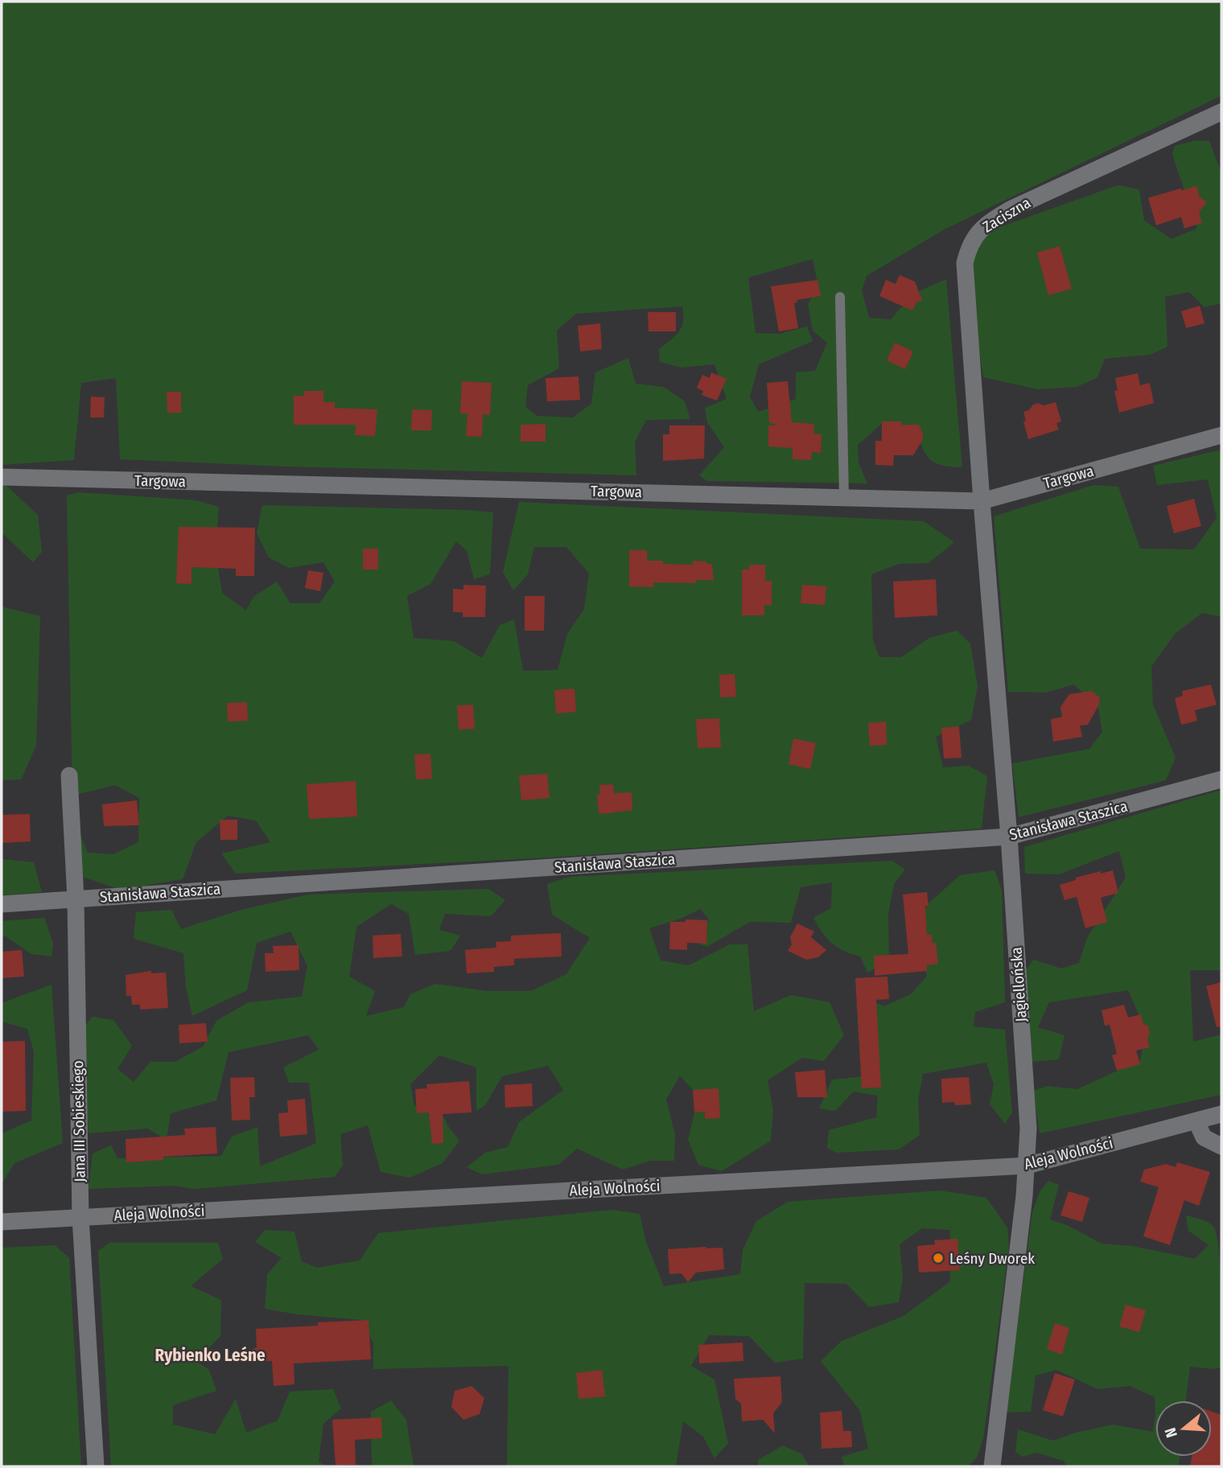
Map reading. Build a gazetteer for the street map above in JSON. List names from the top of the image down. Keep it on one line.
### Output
{"streets":{"street":["Zaciszna","Targowa","Stanisława Staszica","Jagiellońska","Jana III Sobieskiego","Aleja Wolności"]},"crossings":[["Zaciszna","Targowa"],["Zaciszna","Jagiellońska"],["Targowa","Jagiellońska"],["Stanisława Staszica","Jagiellońska"],["Stanisława Staszica","Jana III Sobieskiego"],["Jagiellońska","Aleja Wolności"],["Jana III Sobieskiego","Aleja Wolności"]],"districts":["Rybienko Leśne"],"places":["Leśny Dworek"],"north":"left"}
